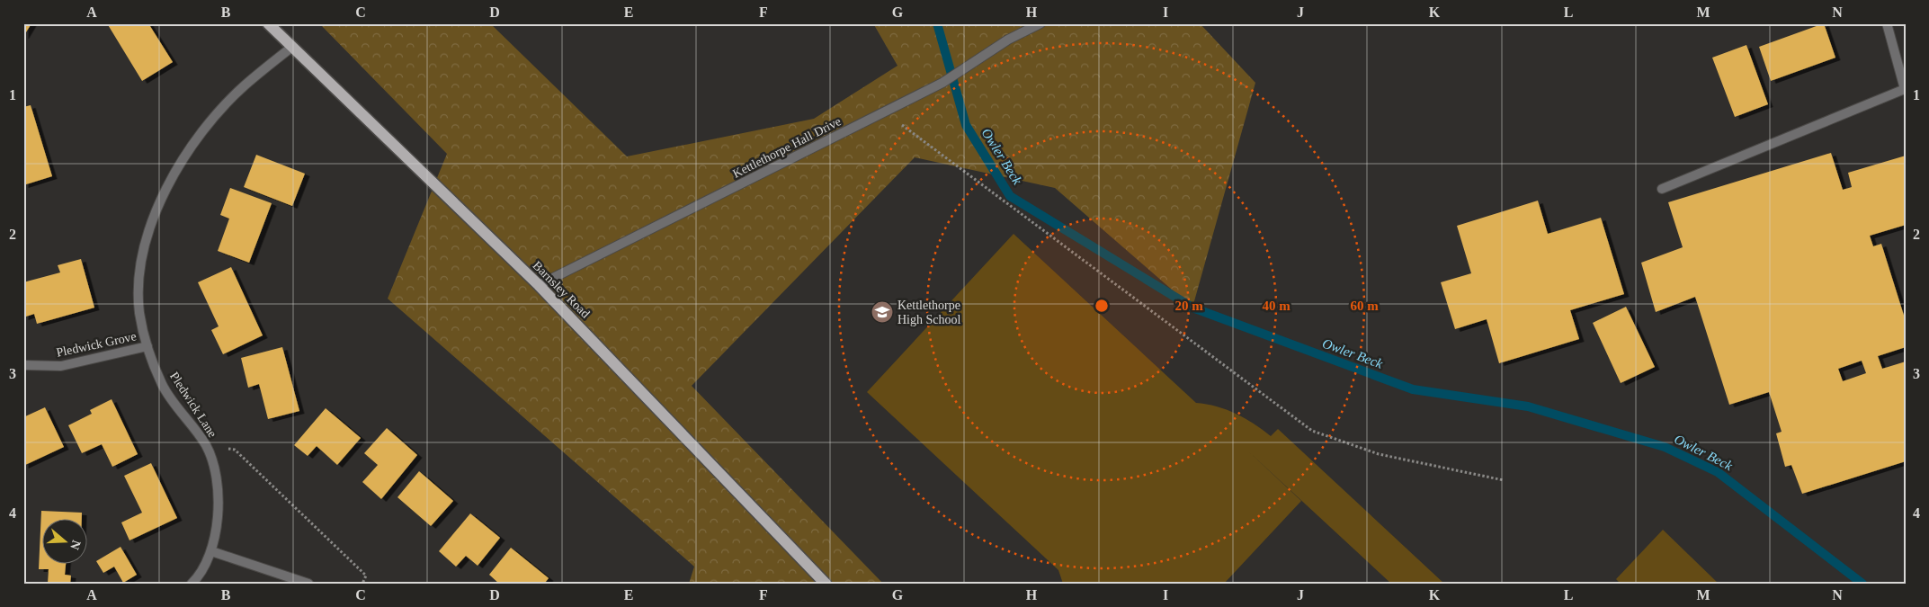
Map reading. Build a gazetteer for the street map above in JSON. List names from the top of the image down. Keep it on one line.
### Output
{"streets":{"main road":["Barnsley Road"],"street":["Kettlethorpe Hall Drive","Pledwick Grove","Pledwick Lane"]},"crossings":[["Kettlethorpe Hall Drive","Barnsley Road"],["Barnsley Road","Pledwick Lane"],["Pledwick Grove","Pledwick Lane"]],"water":["Owler Beck"],"places":{"school or university":["Kettlethorpe High School"]},"north":"right","grid":{"columns":["A","B","C","D","E","F","G","H","I","J","K","L","M","N"],"rows":["1","2","3","4"]},"rings":["20 m","40 m","60 m"]}
